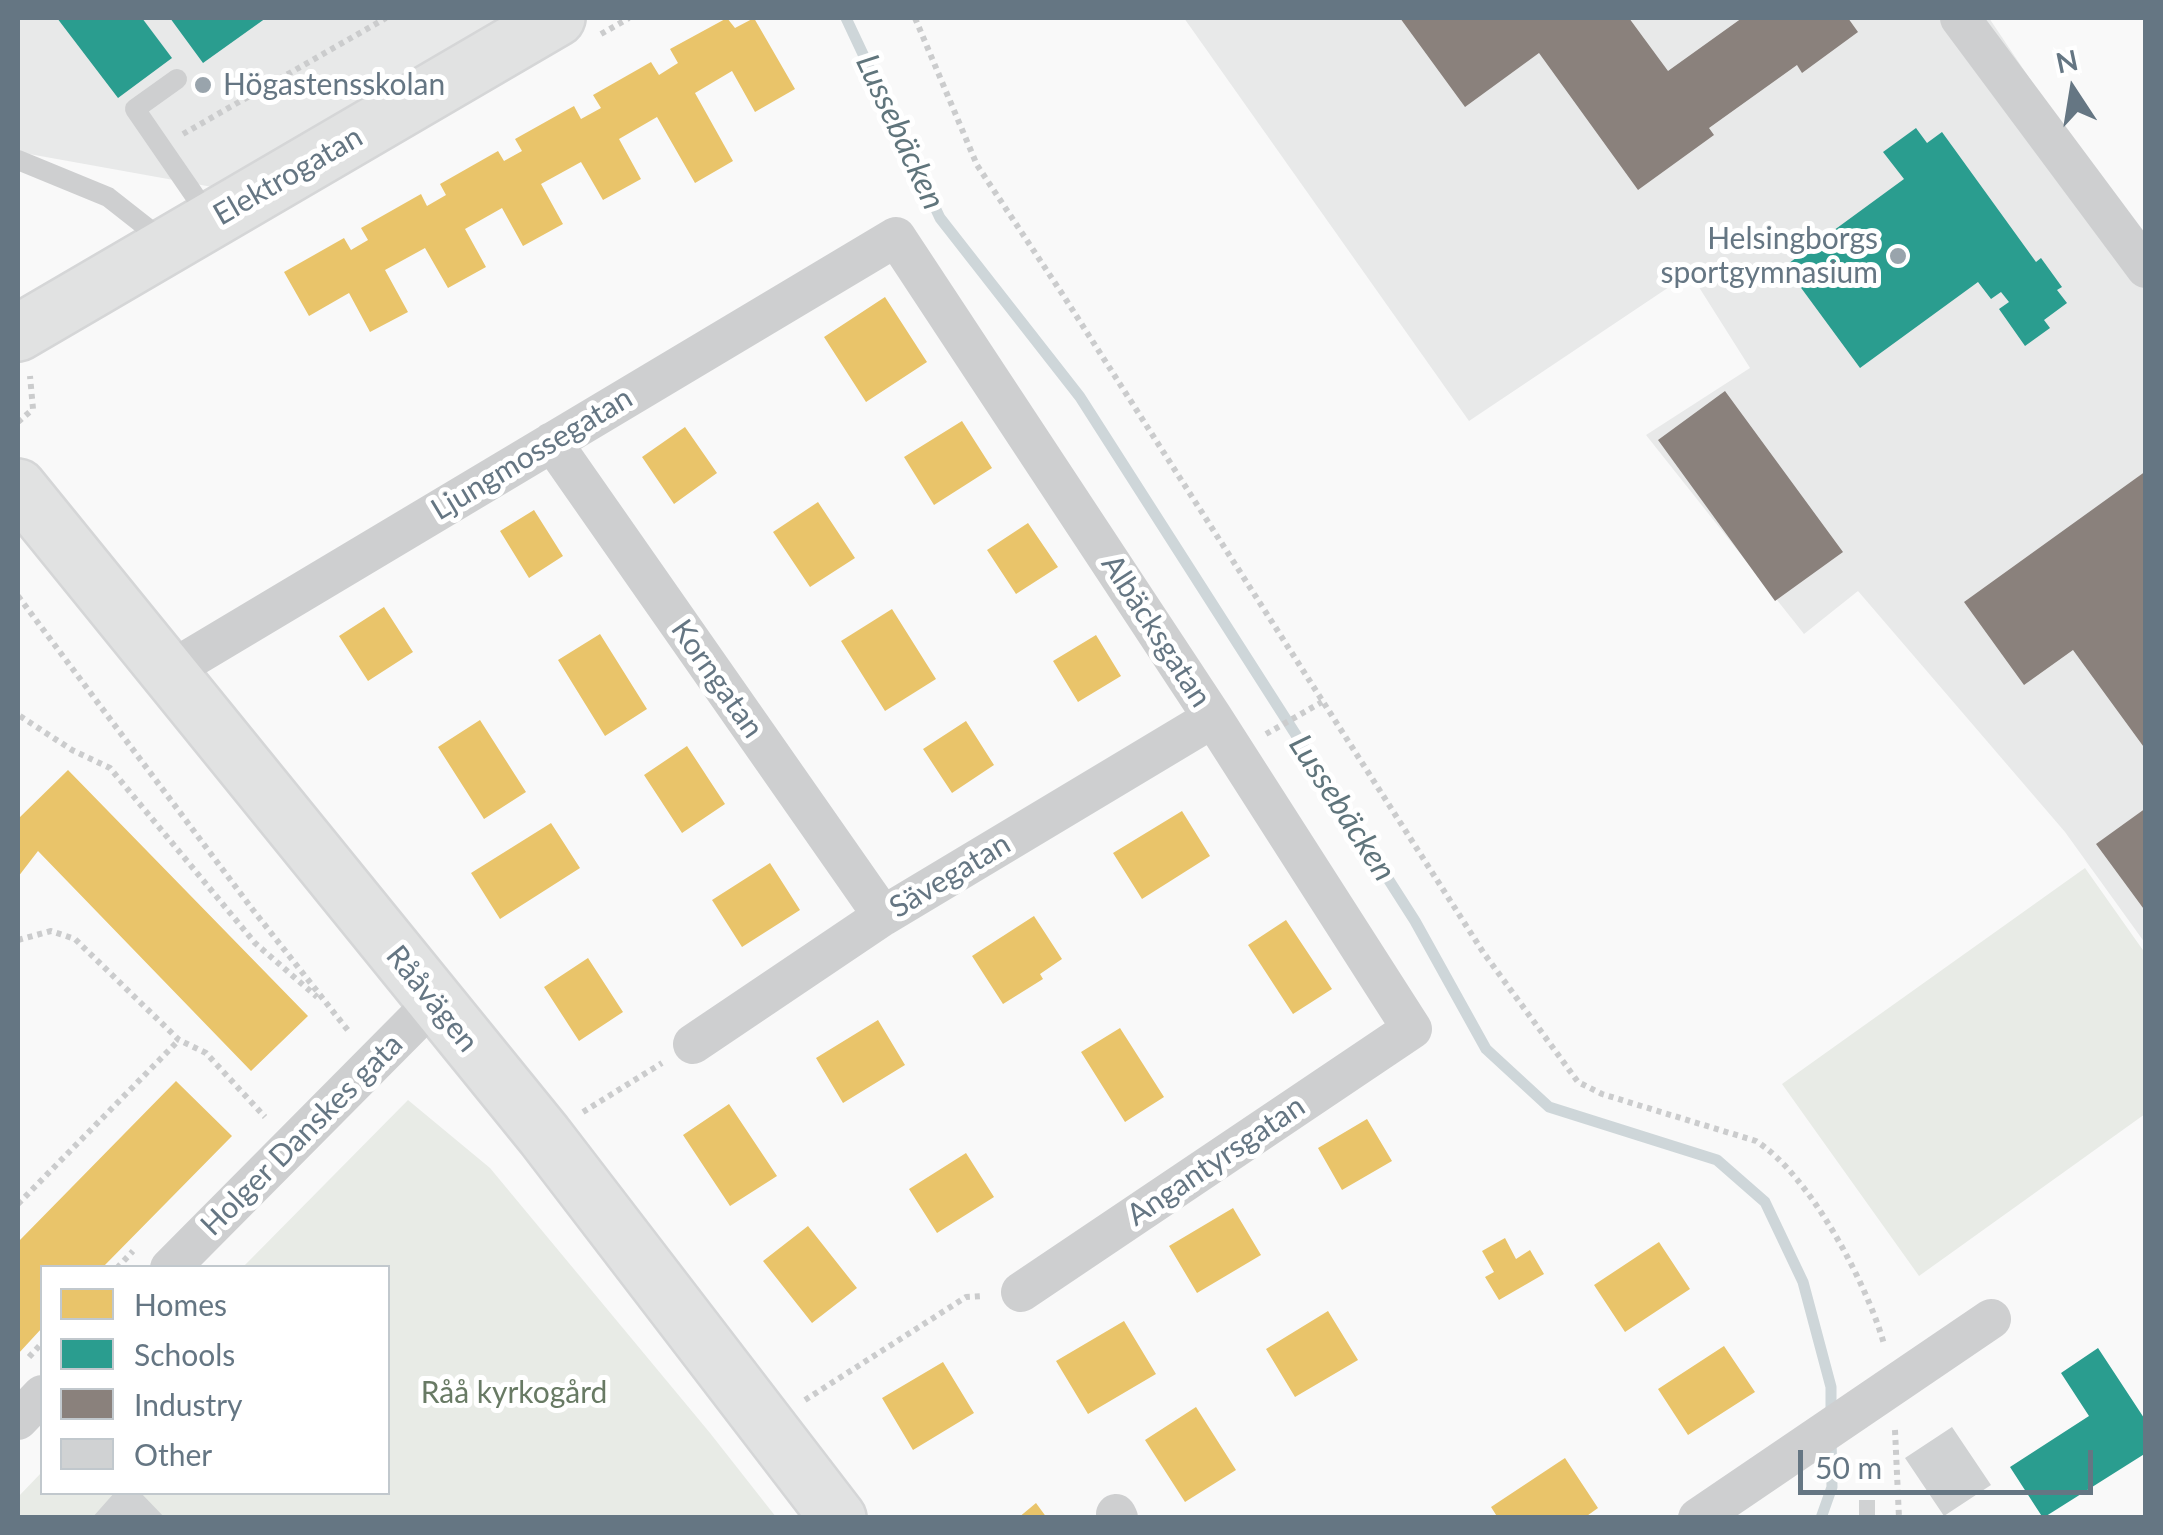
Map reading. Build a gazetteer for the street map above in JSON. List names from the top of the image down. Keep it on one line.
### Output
{"streets":{"street":["Elektrogatan","Ljungmossegatan","Albäcksgatan","Korngatan","Sävegatan","Rååvägen","Holger Danskes gata","Angantyrsgatan"]},"crossings":[["Ljungmossegatan","Albäcksgatan"],["Ljungmossegatan","Korngatan"],["Ljungmossegatan","Rååvägen"],["Albäcksgatan","Sävegatan"],["Albäcksgatan","Angantyrsgatan"],["Korngatan","Sävegatan"],["Rååvägen","Holger Danskes gata"]],"water":["Lussebäcken"],"parks":["Råå kyrkogård"],"places":["Högastensskolan","Helsingborgs sportgymnasium"],"legend":["Homes","Schools","Industry","Other"],"scale_bar":"50 m","north":"top"}
